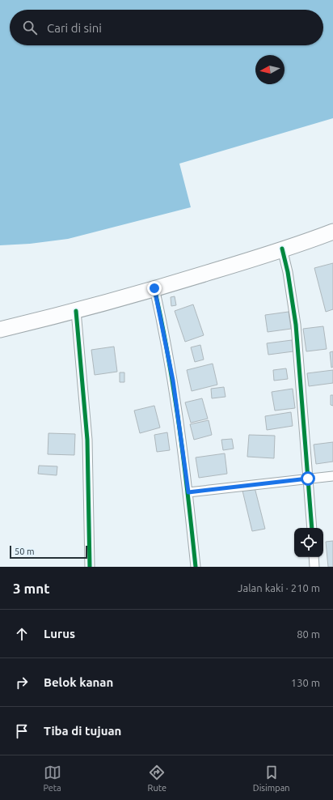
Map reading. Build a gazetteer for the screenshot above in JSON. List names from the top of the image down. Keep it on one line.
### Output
{"scale_bar":"50 m","north":"left","page":{"search":"Cari di sini","scale":"50 m","heading":["3 mnt","Jalan kaki · 210 m"],"list":[["Lurus","80 m"],["Belok kanan","130 m"],"Tiba di tujuan"],"nav":["Peta","Rute","Disimpan"]}}
